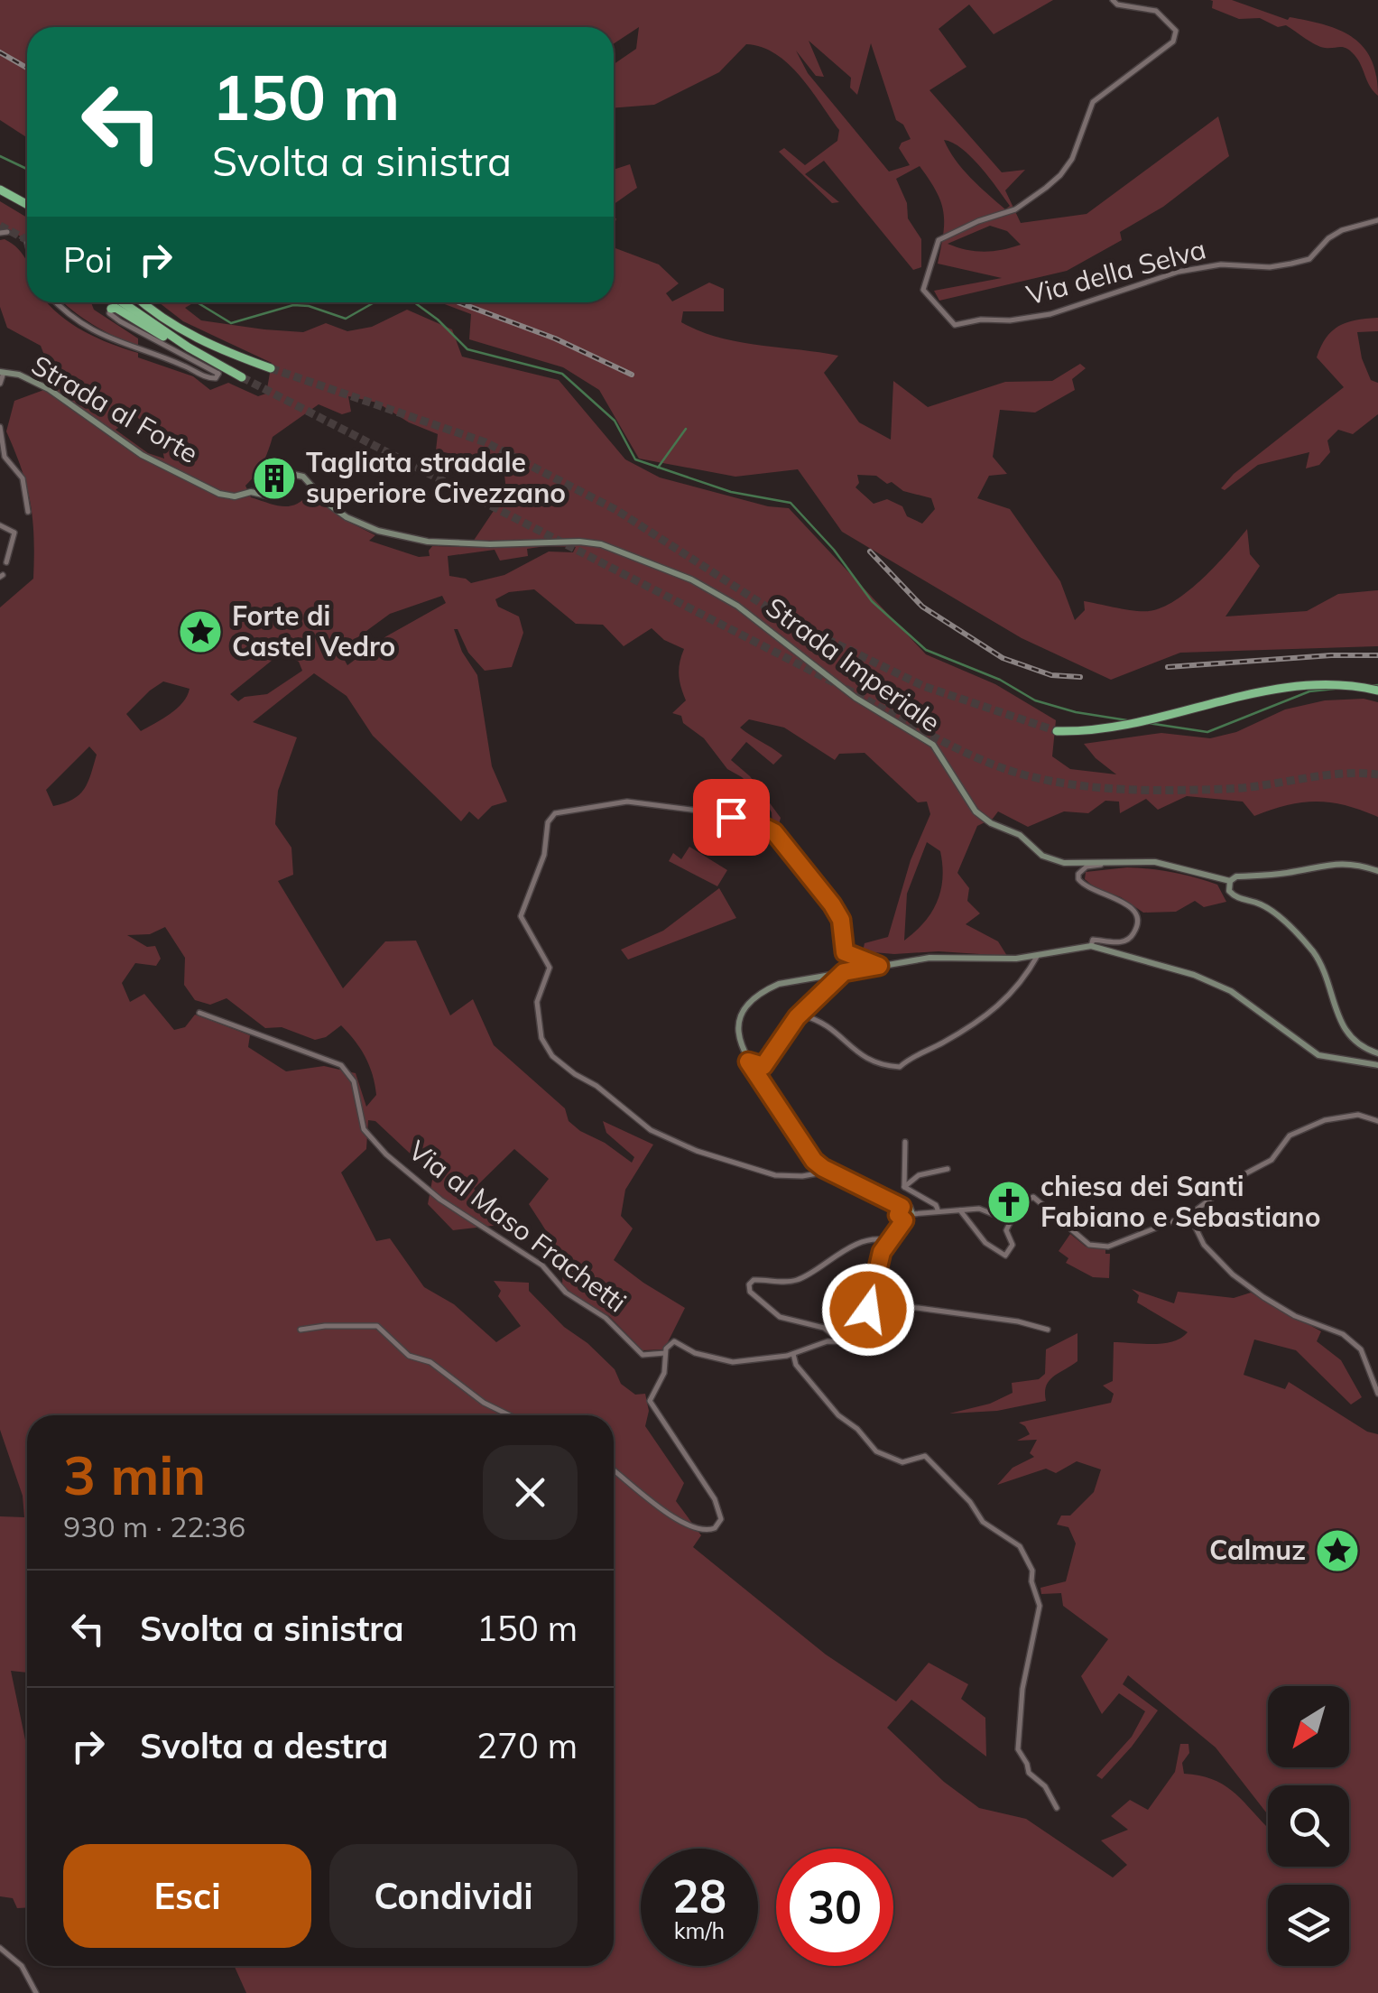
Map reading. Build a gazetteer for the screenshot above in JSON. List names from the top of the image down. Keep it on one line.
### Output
{"streets":{"street":["Via della Selva","Strada al Forte","Strada Imperiale","Via al Maso Frachetti"]},"crossings":[["Strada al Forte","Strada Imperiale"]],"places":{"building":["Tagliata stradale superiore Civezzano"],"place":["Forte di Castel Vedro","Calmuz"],"church":["chiesa dei Santi Fabiano e Sebastiano"]},"north":"bottom left","page":{"turn":["150 m","Svolta a sinistra"],"then":"Poi","heading":["3 min","930 m · 22:36"],"list":[{"name":"Svolta a sinistra","value":"150 m"},{"name":"Svolta a destra","value":"270 m"}],"buttons":["Esci","Condividi"],"speed":"28 km/h","limit":"30"}}
